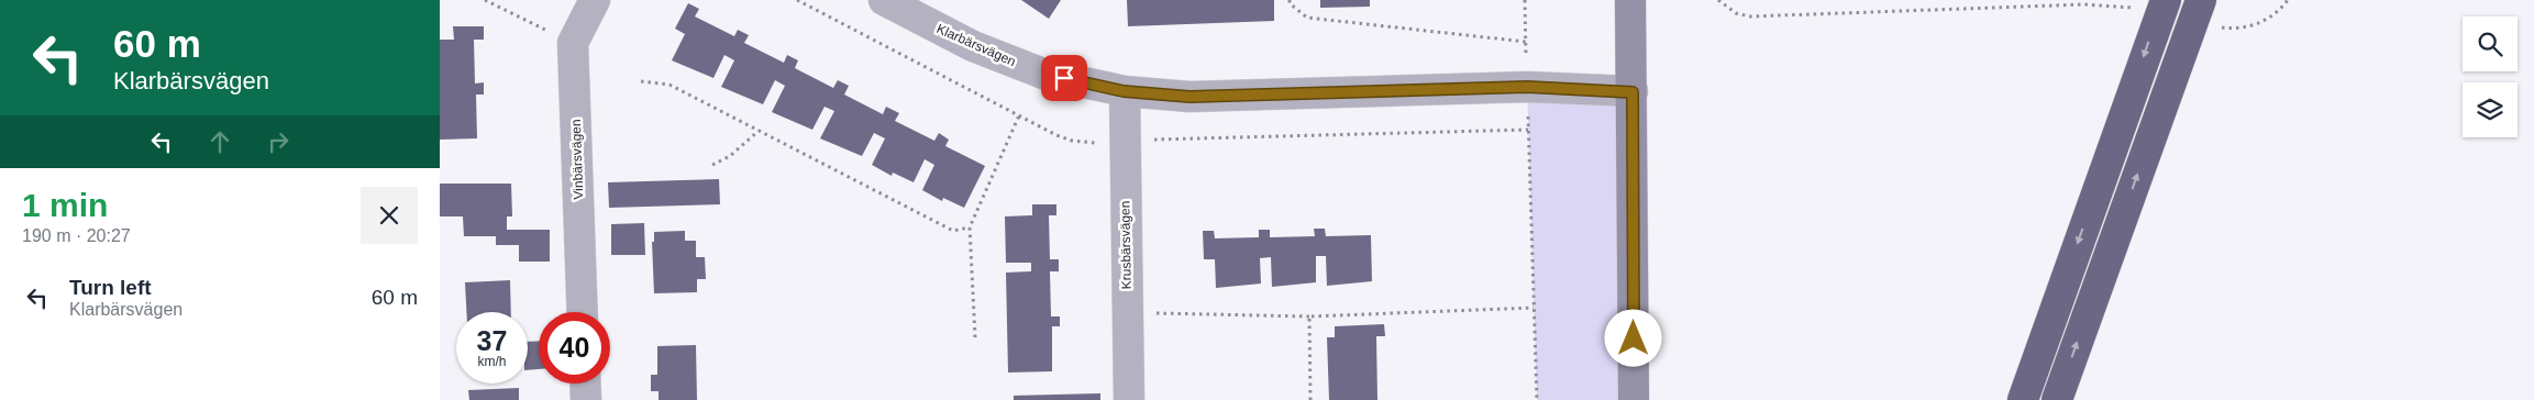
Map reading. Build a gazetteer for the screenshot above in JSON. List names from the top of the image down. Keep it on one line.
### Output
{"streets":{"street":["Klarbärsvägen","Vinbärsvägen","Krusbärsvägen"]},"crossings":[["Klarbärsvägen","Krusbärsvägen"]],"page":{"turn":["60 m","Klarbärsvägen"],"heading":["1 min","190 m · 20:27"],"list":[{"name":"Turn left","note":"Klarbärsvägen","value":"60 m"}],"speed":"37 km/h","limit":"40"}}
